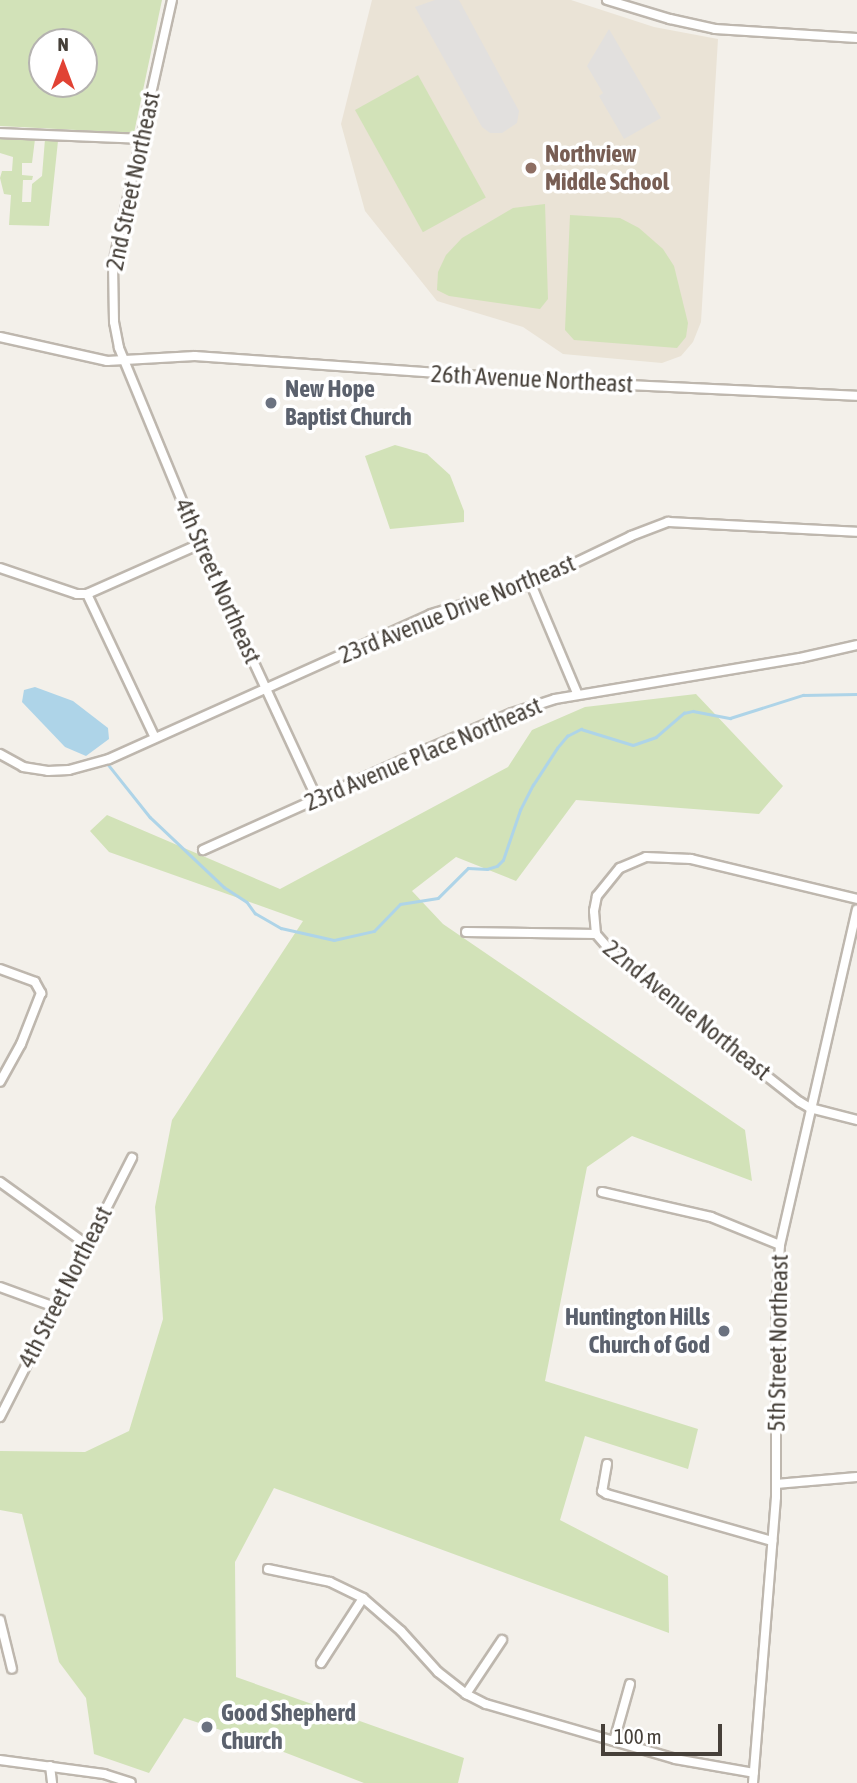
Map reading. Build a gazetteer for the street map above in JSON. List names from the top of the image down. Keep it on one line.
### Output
{"streets":{"street":["2nd Street Northeast","26th Avenue Northeast","4th Street Northeast","23rd Avenue Drive Northeast","23rd Avenue Place Northeast","22nd Avenue Northeast","5th Street Northeast"]},"crossings":[["2nd Street Northeast","26th Avenue Northeast"],["2nd Street Northeast","4th Street Northeast"],["26th Avenue Northeast","4th Street Northeast"],["4th Street Northeast","23rd Avenue Drive Northeast"],["4th Street Northeast","23rd Avenue Place Northeast"],["22nd Avenue Northeast","5th Street Northeast"]],"places":["Northview Middle School","New Hope Baptist Church","Huntington Hills Church of God","Good Shepherd Church"],"scale_bar":"100 m","north":"top"}
